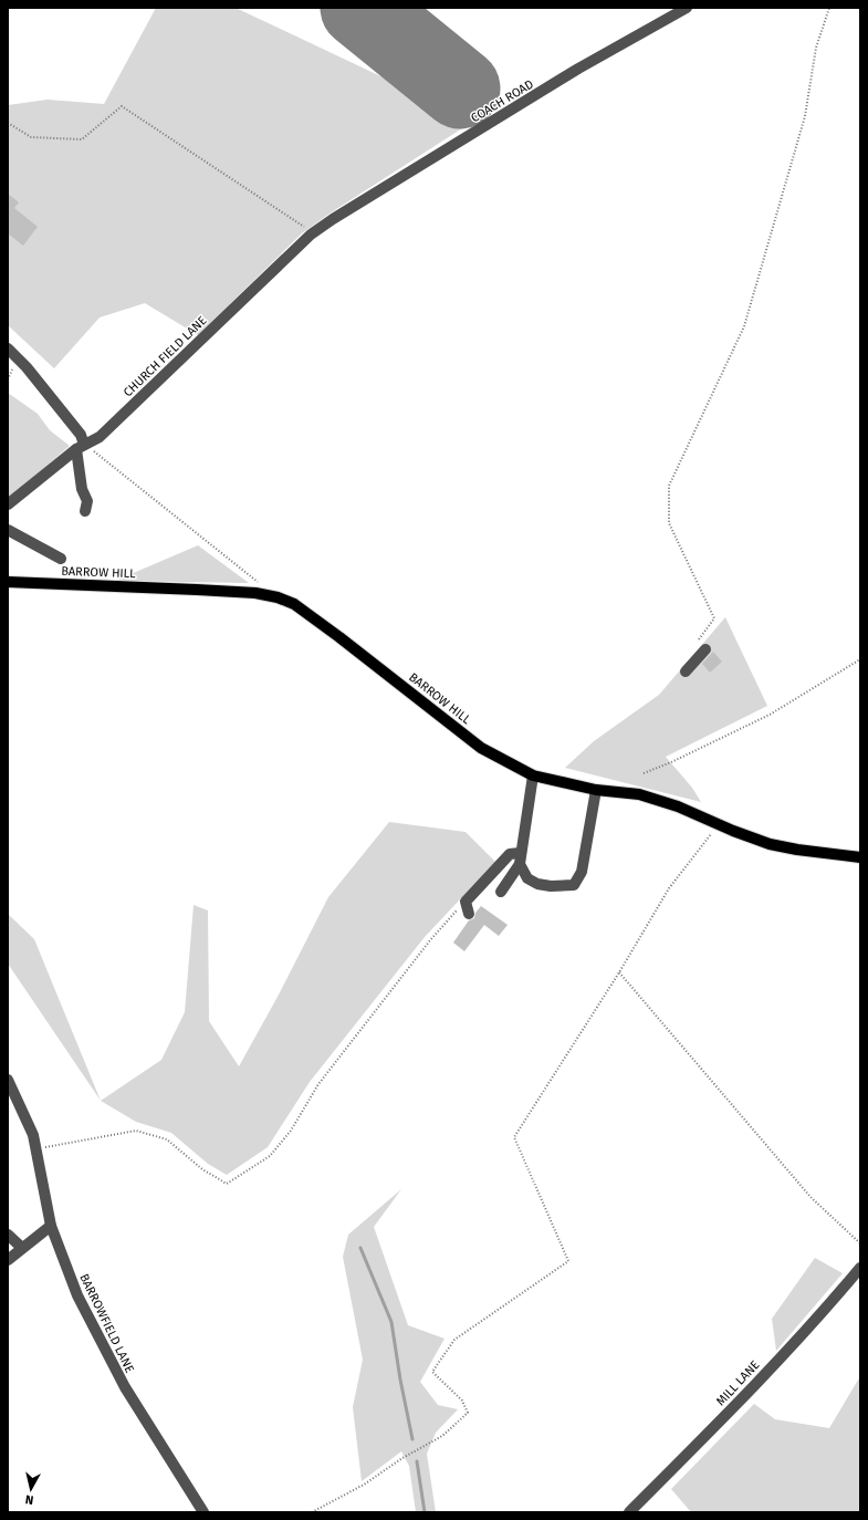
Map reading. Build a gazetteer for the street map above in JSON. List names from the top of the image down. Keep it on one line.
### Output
{"streets":{"main road":["BARROW HILL"],"street":["COACH ROAD","CHURCH FIELD LANE","BARROWFIELD LANE","MILL LANE"]},"crossings":[["COACH ROAD","CHURCH FIELD LANE"]],"north":"bottom"}
